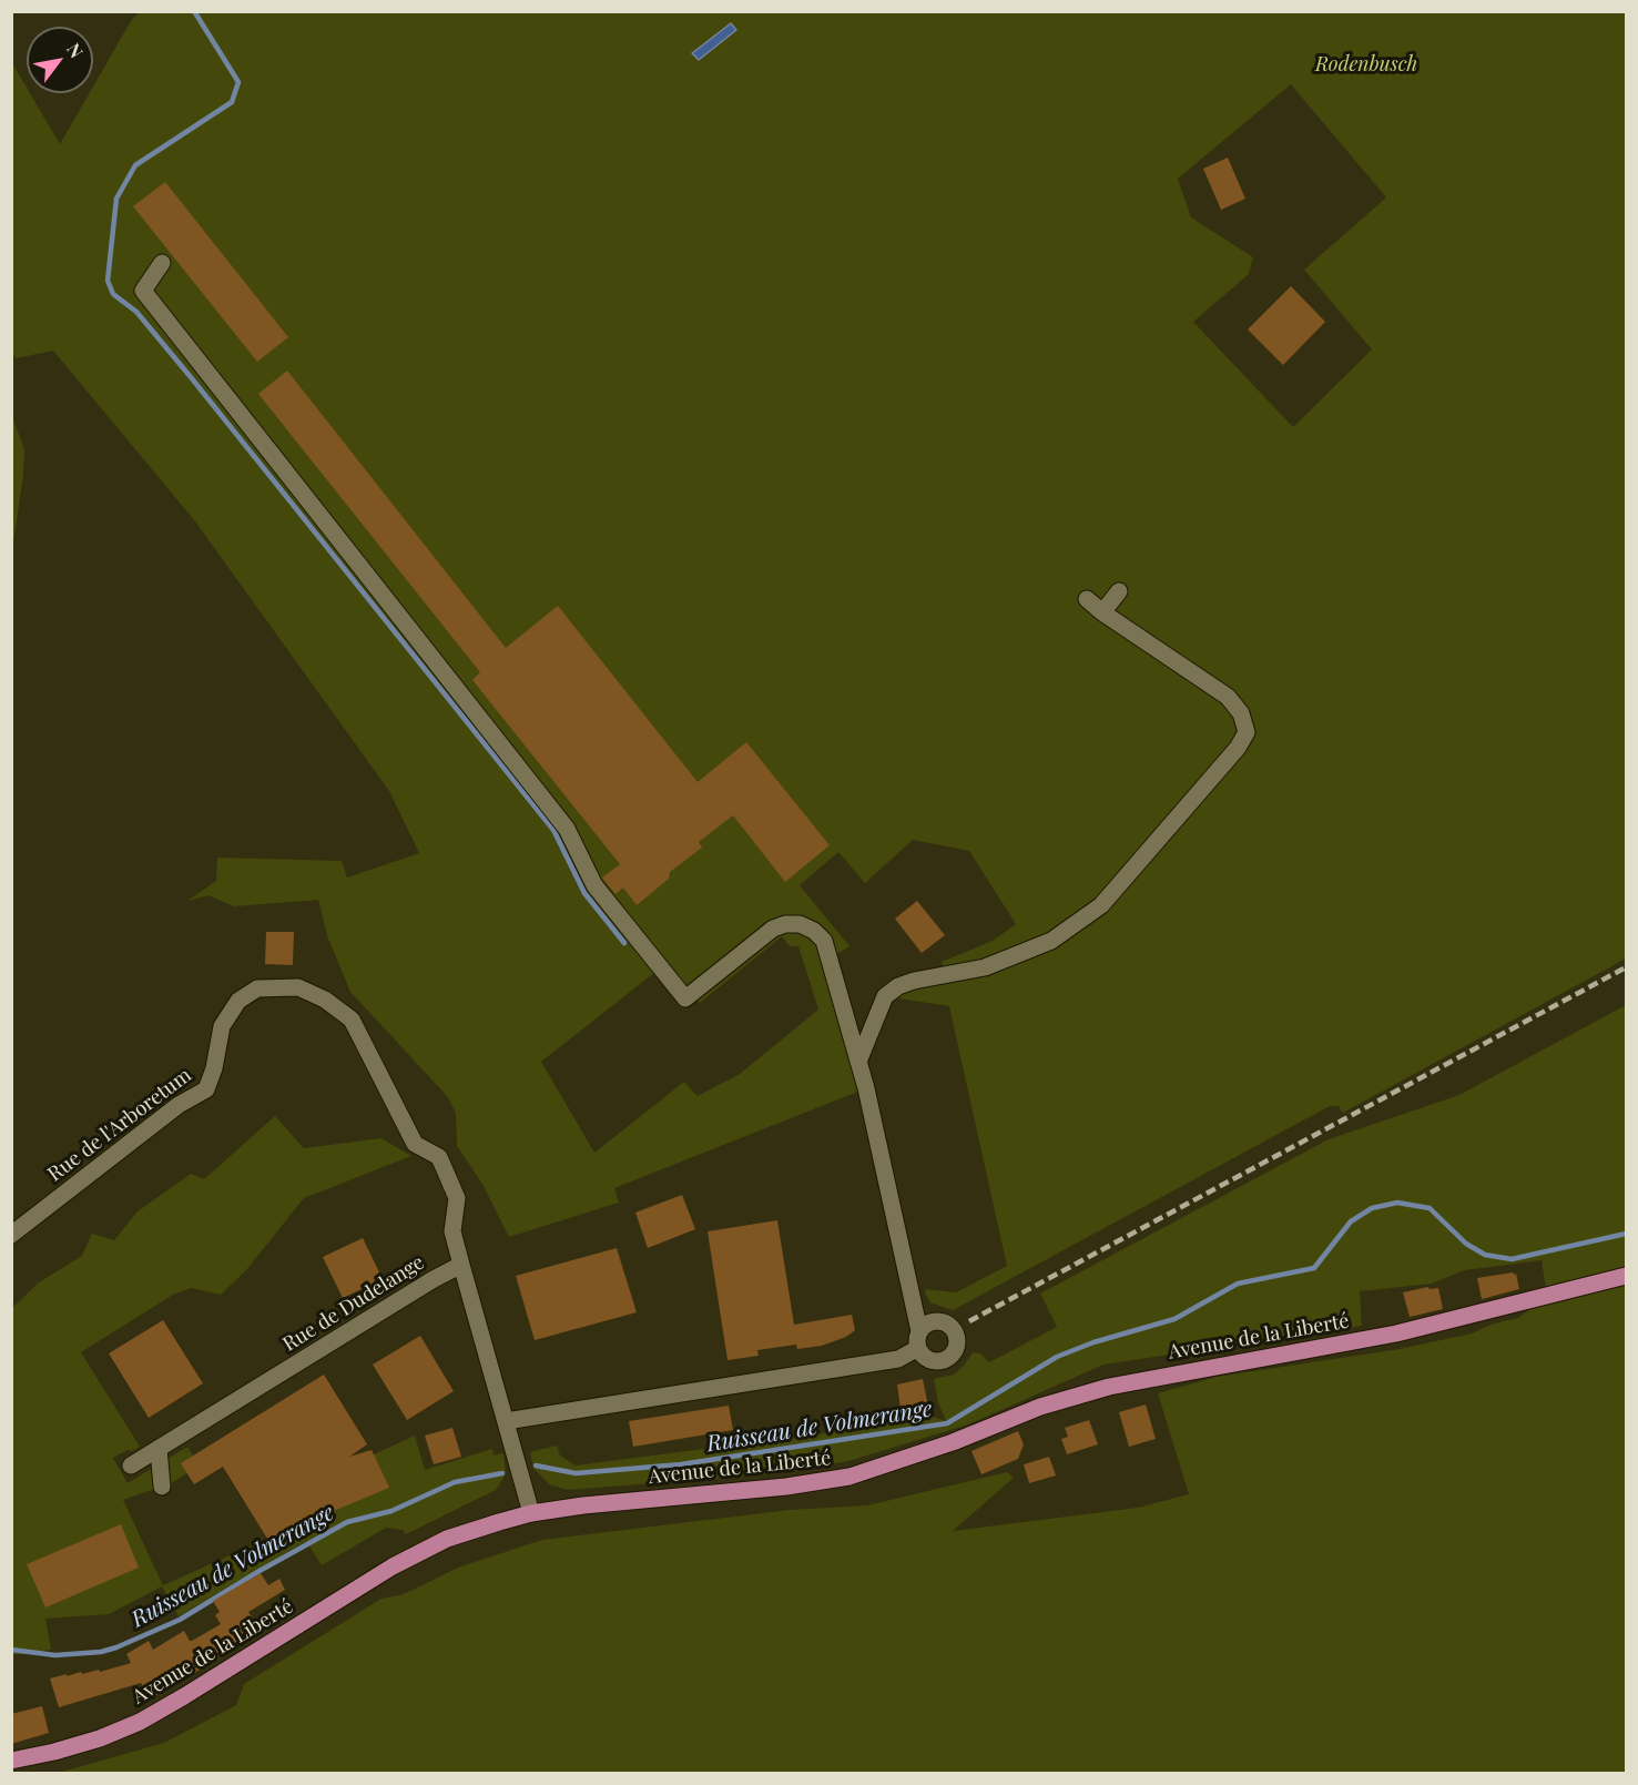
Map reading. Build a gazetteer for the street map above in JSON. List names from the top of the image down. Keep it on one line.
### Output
{"streets":{"main road":["Avenue de la Liberté"],"street":["Rue de l'Arboretum","Rue de Dudelange"]},"crossings":[["Rue de l'Arboretum","Rue de Dudelange"]],"water":["Ruisseau de Volmerange"],"parks":["Rodenbusch"],"north":"top right"}
